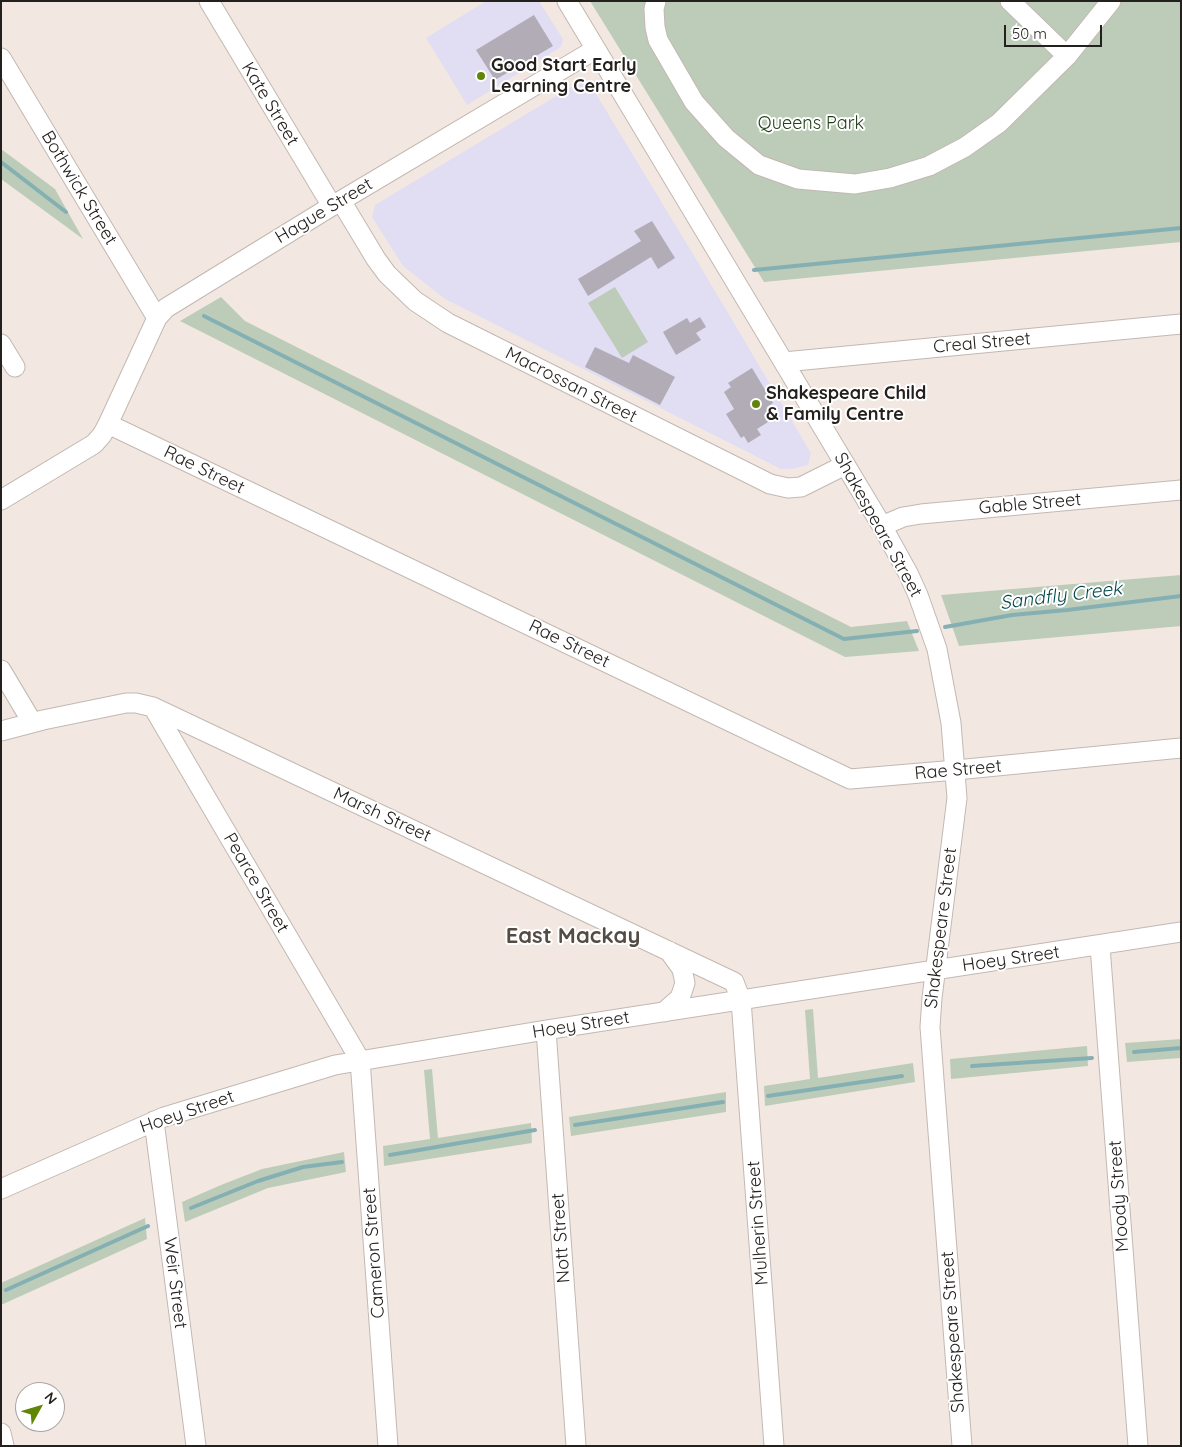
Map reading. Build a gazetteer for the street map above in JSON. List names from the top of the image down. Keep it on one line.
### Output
{"streets":{"street":["Kate Street","Bothwick Street","Hague Street","Creal Street","Macrossan Street","Rae Street","Gable Street","Shakespeare Street","Marsh Street","Pearce Street","Hoey Street","Moody Street","Mulherin Street","Nott Street","Cameron Street","Weir Street"]},"crossings":[["Kate Street","Hague Street"],["Kate Street","Macrossan Street"],["Bothwick Street","Hague Street"],["Hague Street","Macrossan Street"],["Hague Street","Rae Street"],["Hague Street","Shakespeare Street"],["Creal Street","Shakespeare Street"],["Macrossan Street","Shakespeare Street"],["Rae Street","Shakespeare Street"],["Gable Street","Shakespeare Street"],["Shakespeare Street","Hoey Street"],["Marsh Street","Pearce Street"],["Marsh Street","Hoey Street"],["Marsh Street","Mulherin Street"],["Pearce Street","Hoey Street"],["Pearce Street","Cameron Street"],["Hoey Street","Moody Street"],["Hoey Street","Mulherin Street"],["Hoey Street","Nott Street"],["Hoey Street","Cameron Street"],["Hoey Street","Weir Street"]],"districts":["East Mackay"],"water":["Sandfly Creek"],"parks":["Queens Park"],"places":["Good Start Early Learning Centre","Shakespeare Child & Family Centre"],"scale_bar":"50 m","north":"top right"}
